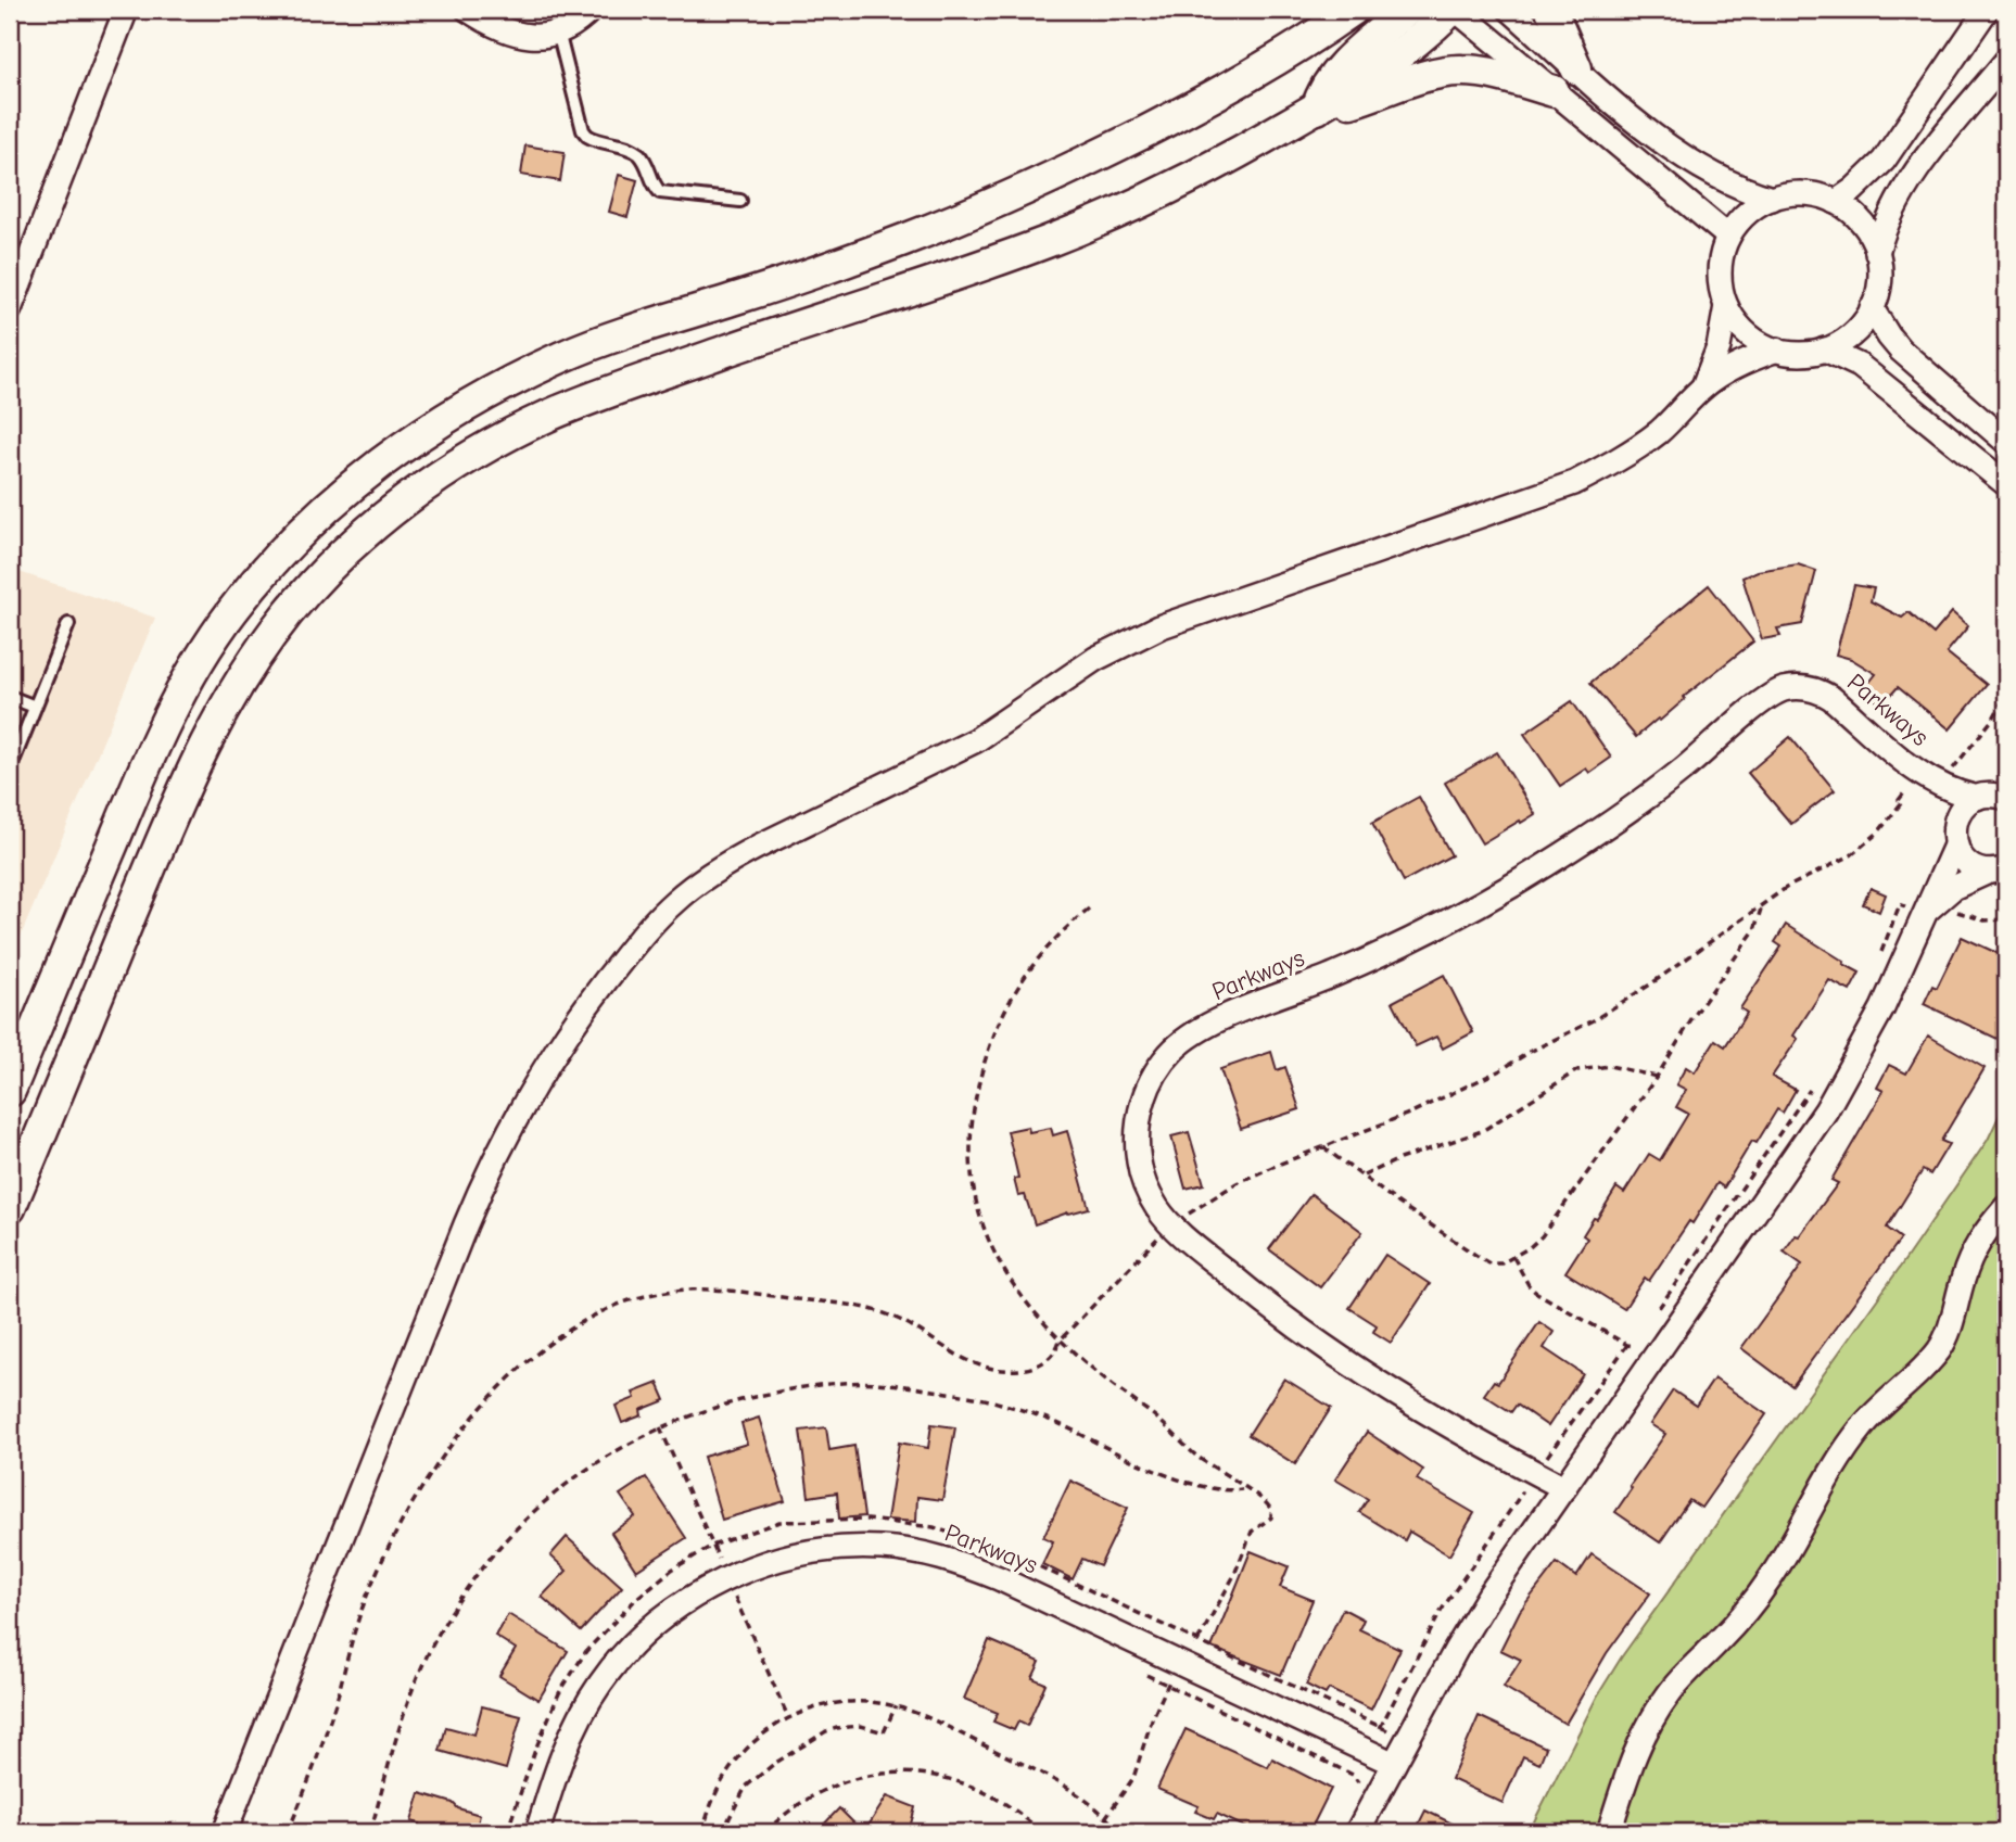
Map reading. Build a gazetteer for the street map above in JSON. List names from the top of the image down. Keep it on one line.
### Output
{"streets":{"street":["Parkways"]}}
